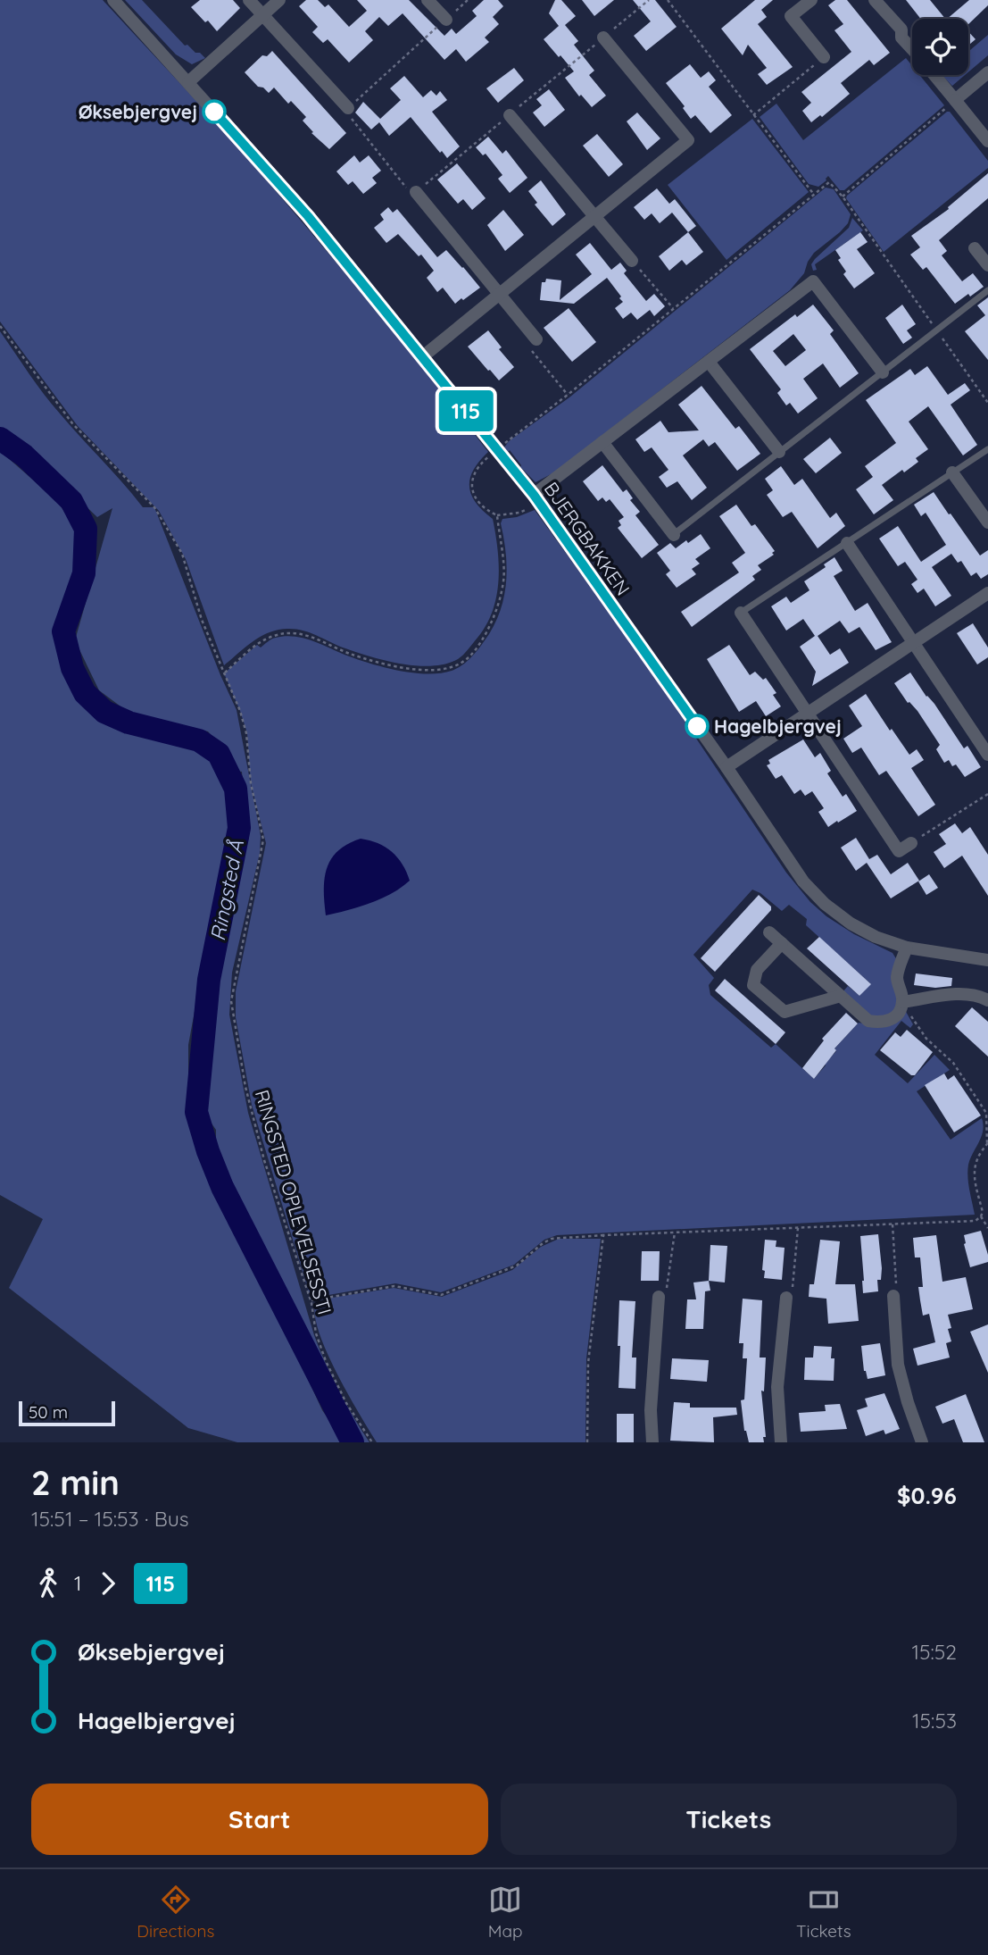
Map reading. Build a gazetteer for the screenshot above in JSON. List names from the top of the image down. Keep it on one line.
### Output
{"streets":{"street":["BJERGBAKKEN"],"path":["RINGSTED OPLEVELSESSTI"]},"water":["Ringsted Å"],"places":["Øksebjergvej","Hagelbjergvej"],"lines":["bus line 115"],"scale_bar":"50 m","page":{"on_map":"115","scale":"50 m","heading":["2 min","15:51 – 15:53 · Bus","$0.96"],"legs":["1","115"],"list":[{"name":"Øksebjergvej","value":"15:52"},{"name":"Hagelbjergvej","value":"15:53"}],"buttons":["Start","Tickets"],"tabs":["Directions","Map","Tickets"]}}
